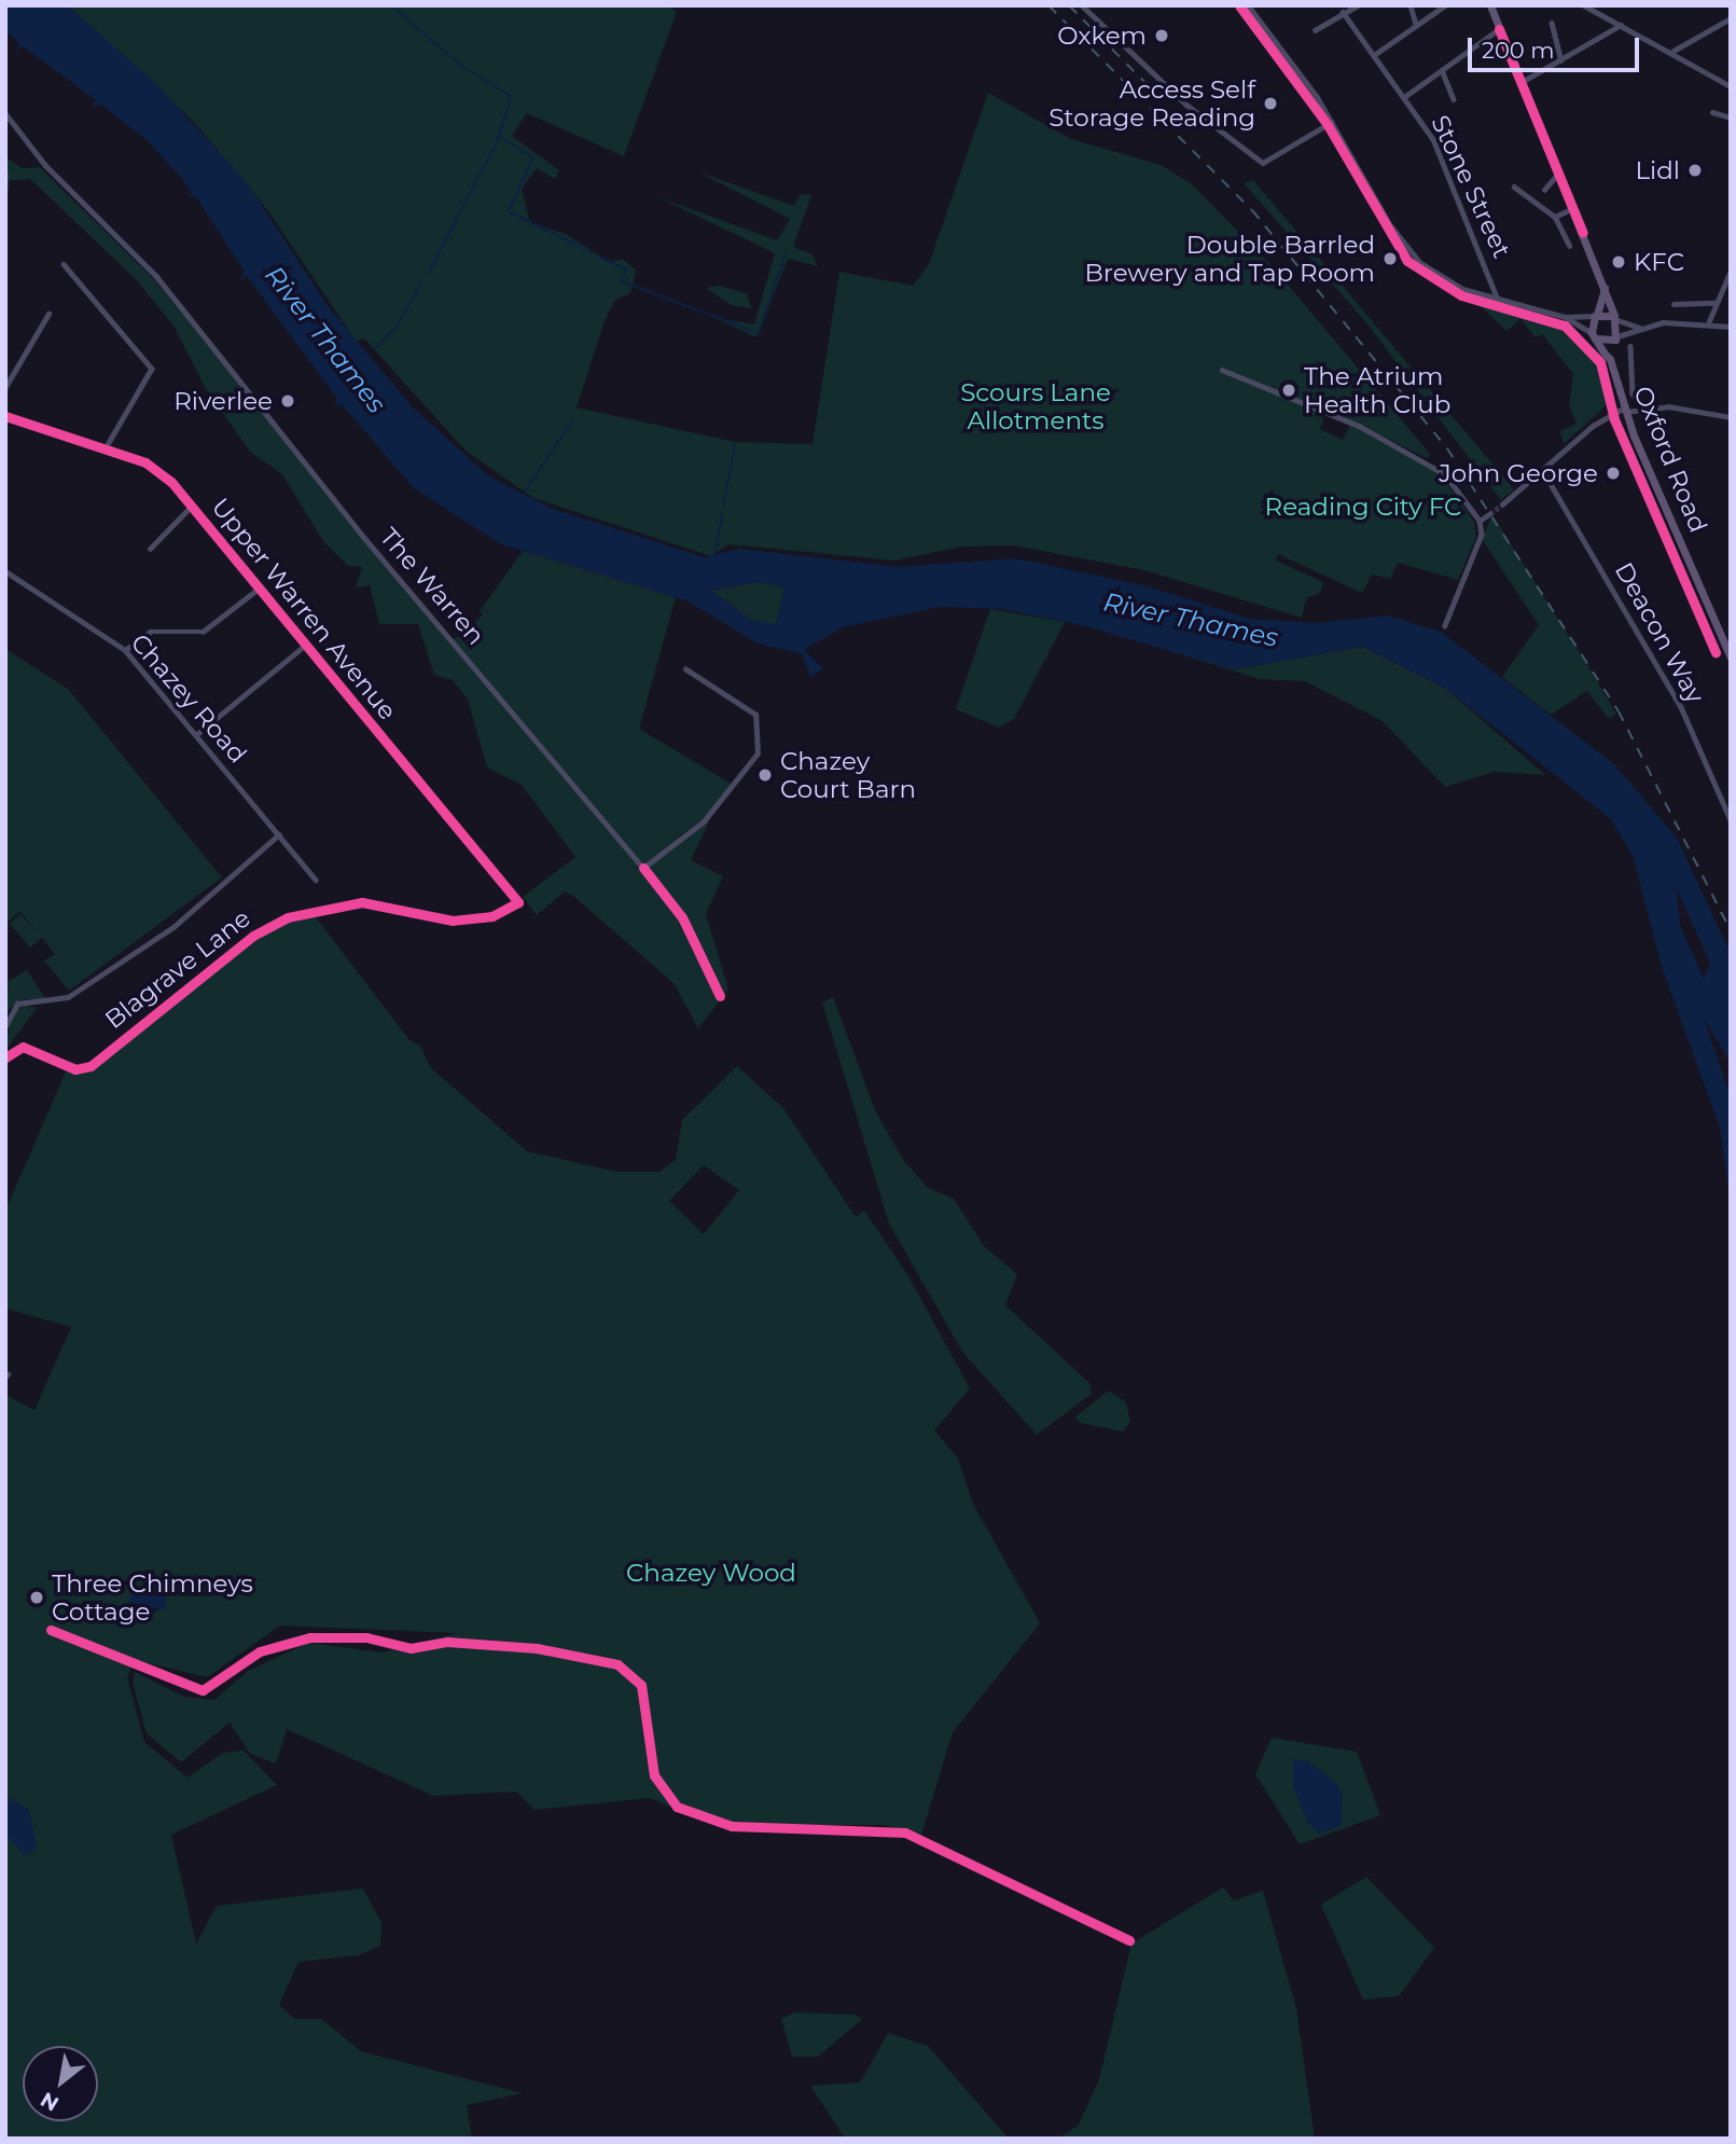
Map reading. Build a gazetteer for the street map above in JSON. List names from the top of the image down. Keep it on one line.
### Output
{"streets":{"main road":["Oxford Road"],"street":["Stone Street","The Warren","Upper Warren Avenue","Deacon Way","Chazey Road","Blagrave Lane"]},"crossings":[["Upper Warren Avenue","Blagrave Lane"]],"water":["River Thames"],"parks":["Scours Lane Allotments","Reading City FC","Chazey Wood"],"places":["Oxkem","Access Self Storage Reading","Lidl","Double Barrled Brewery and Tap Room","KFC","The Atrium Health Club","Riverlee","John George","Chazey Court Barn","Three Chimneys Cottage"],"scale_bar":"200 m","north":"bottom left"}
